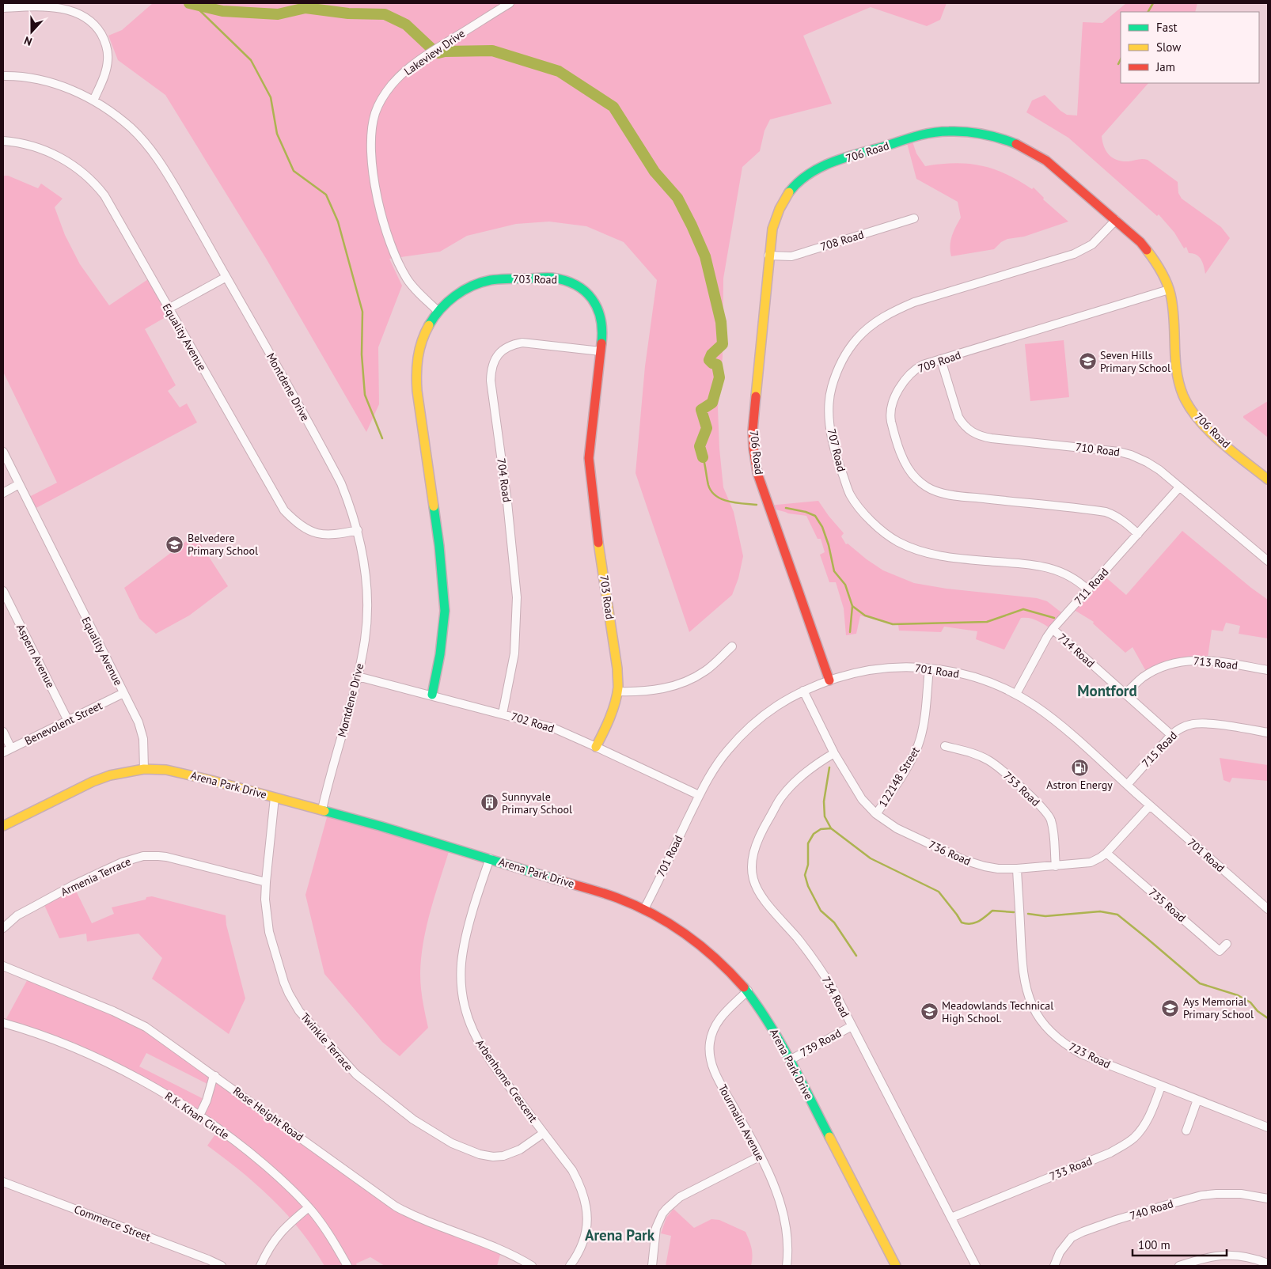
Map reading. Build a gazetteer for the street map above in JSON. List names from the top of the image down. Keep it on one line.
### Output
{"streets":{"street":["Lakeview Drive","706 Road","708 Road","703 Road","Equality Avenue","709 Road","Montdene Drive","710 Road","707 Road","704 Road","711 Road","714 Road","Aspern Avenue","713 Road","701 Road","702 Road","Benevolent Street","715 Road","122148 Street","Arena Park Drive","753 Road","736 Road","Armenia Terrace","735 Road","734 Road","Twinkle Terrace","739 Road","723 Road","Arbenhome Crescent","Rose Height Road","R.K. Khan Circle","Tourmalin Avenue","733 Road","740 Road","Commerce Street"]},"crossings":[["Lakeview Drive","703 Road"],["706 Road","708 Road"],["706 Road","709 Road"],["706 Road","707 Road"],["706 Road","701 Road"],["703 Road","704 Road"],["703 Road","702 Road"],["Equality Avenue","Montdene Drive"],["Equality Avenue","Benevolent Street"],["Equality Avenue","Arena Park Drive"],["709 Road","710 Road"],["709 Road","711 Road"],["Montdene Drive","702 Road"],["Montdene Drive","Arena Park Drive"],["710 Road","711 Road"],["707 Road","711 Road"],["704 Road","702 Road"],["711 Road","714 Road"],["711 Road","701 Road"],["714 Road","713 Road"],["714 Road","715 Road"],["Aspern Avenue","Benevolent Street"],["701 Road","702 Road"],["701 Road","715 Road"],["701 Road","122148 Street"],["701 Road","Arena Park Drive"],["701 Road","736 Road"],["122148 Street","736 Road"],["Arena Park Drive","Twinkle Terrace"],["Arena Park Drive","739 Road"],["Arena Park Drive","Arbenhome Crescent"],["Arena Park Drive","Tourmalin Avenue"],["753 Road","736 Road"],["736 Road","735 Road"],["736 Road","734 Road"],["736 Road","723 Road"],["Armenia Terrace","Twinkle Terrace"],["734 Road","739 Road"],["734 Road","733 Road"],["Twinkle Terrace","Arbenhome Crescent"],["723 Road","733 Road"]],"districts":["Montford","Arena Park"],"places":{"school or university":["Seven Hills Primary School","Belvedere Primary School","Ays Memorial Primary School","Meadowlands Technical High School."],"fuel station":["Astron Energy"],"building":["Sunnyvale Primary School"]},"legend":["Fast","Slow","Jam"],"scale_bar":"100 m","north":"bottom"}
